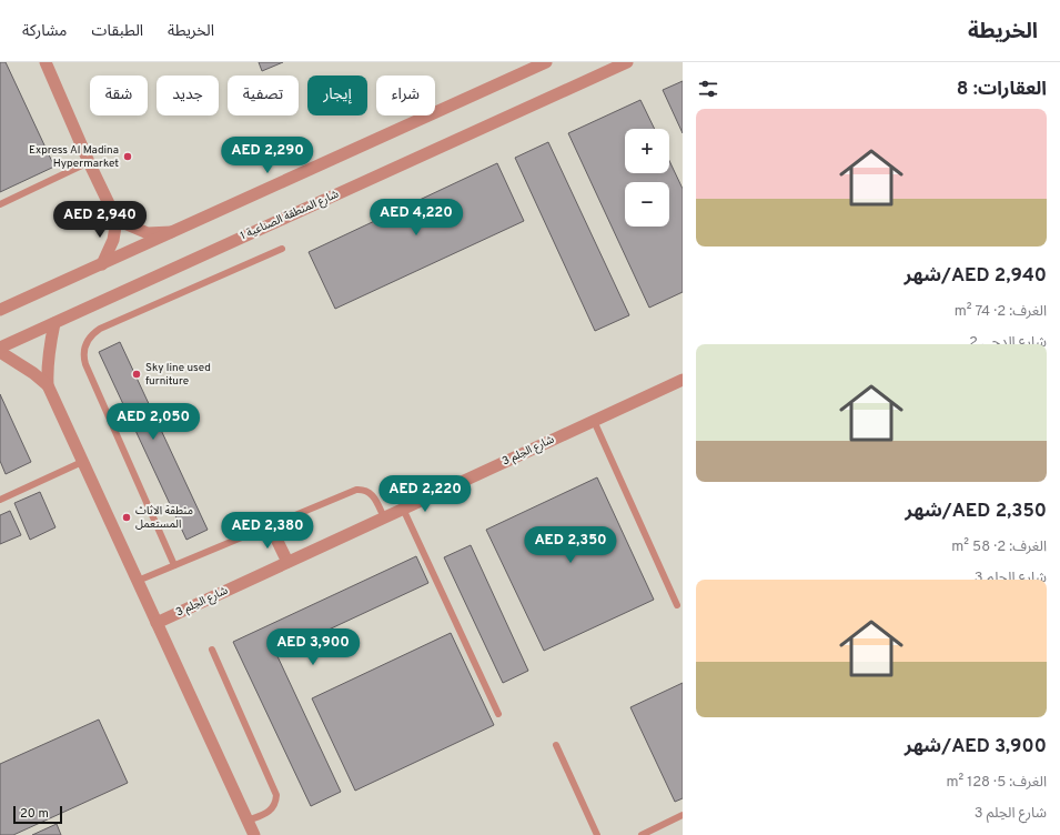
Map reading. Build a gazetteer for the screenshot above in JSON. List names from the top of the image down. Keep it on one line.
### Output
{"streets":{"street":["شارع المنطقة الصناعية 1","شارع الحِلم 3"]},"places":["Express Al Madina Hypermarket","Sky line used furniture","منطقة الاثاث المستعمل"],"scale_bar":"20 m","page":{"header":"الخريطة","nav":["الخريطة","الطبقات","مشاركة"],"heading":"العقارات: 8","chip":["شراء","إيجار","تصفية","جديد","شقة"],"list":[{"name":"AED 2,940/شهر","note":"الغرف: 2 · 74 m² · شارع الدجى 2"},{"name":"AED 2,350/شهر","note":"الغرف: 2 · 58 m² · شارع الحِلم 3"},{"name":"AED 3,900/شهر","note":"الغرف: 5 · 128 m² · شارع الحِلم 3"}],"map_buttons":["+","−"],"price":["AED 2,290","AED 4,220","AED 2,940","AED 2,050","AED 2,220","AED 2,380","AED 2,350","AED 3,900"],"scale":"20 m"}}
